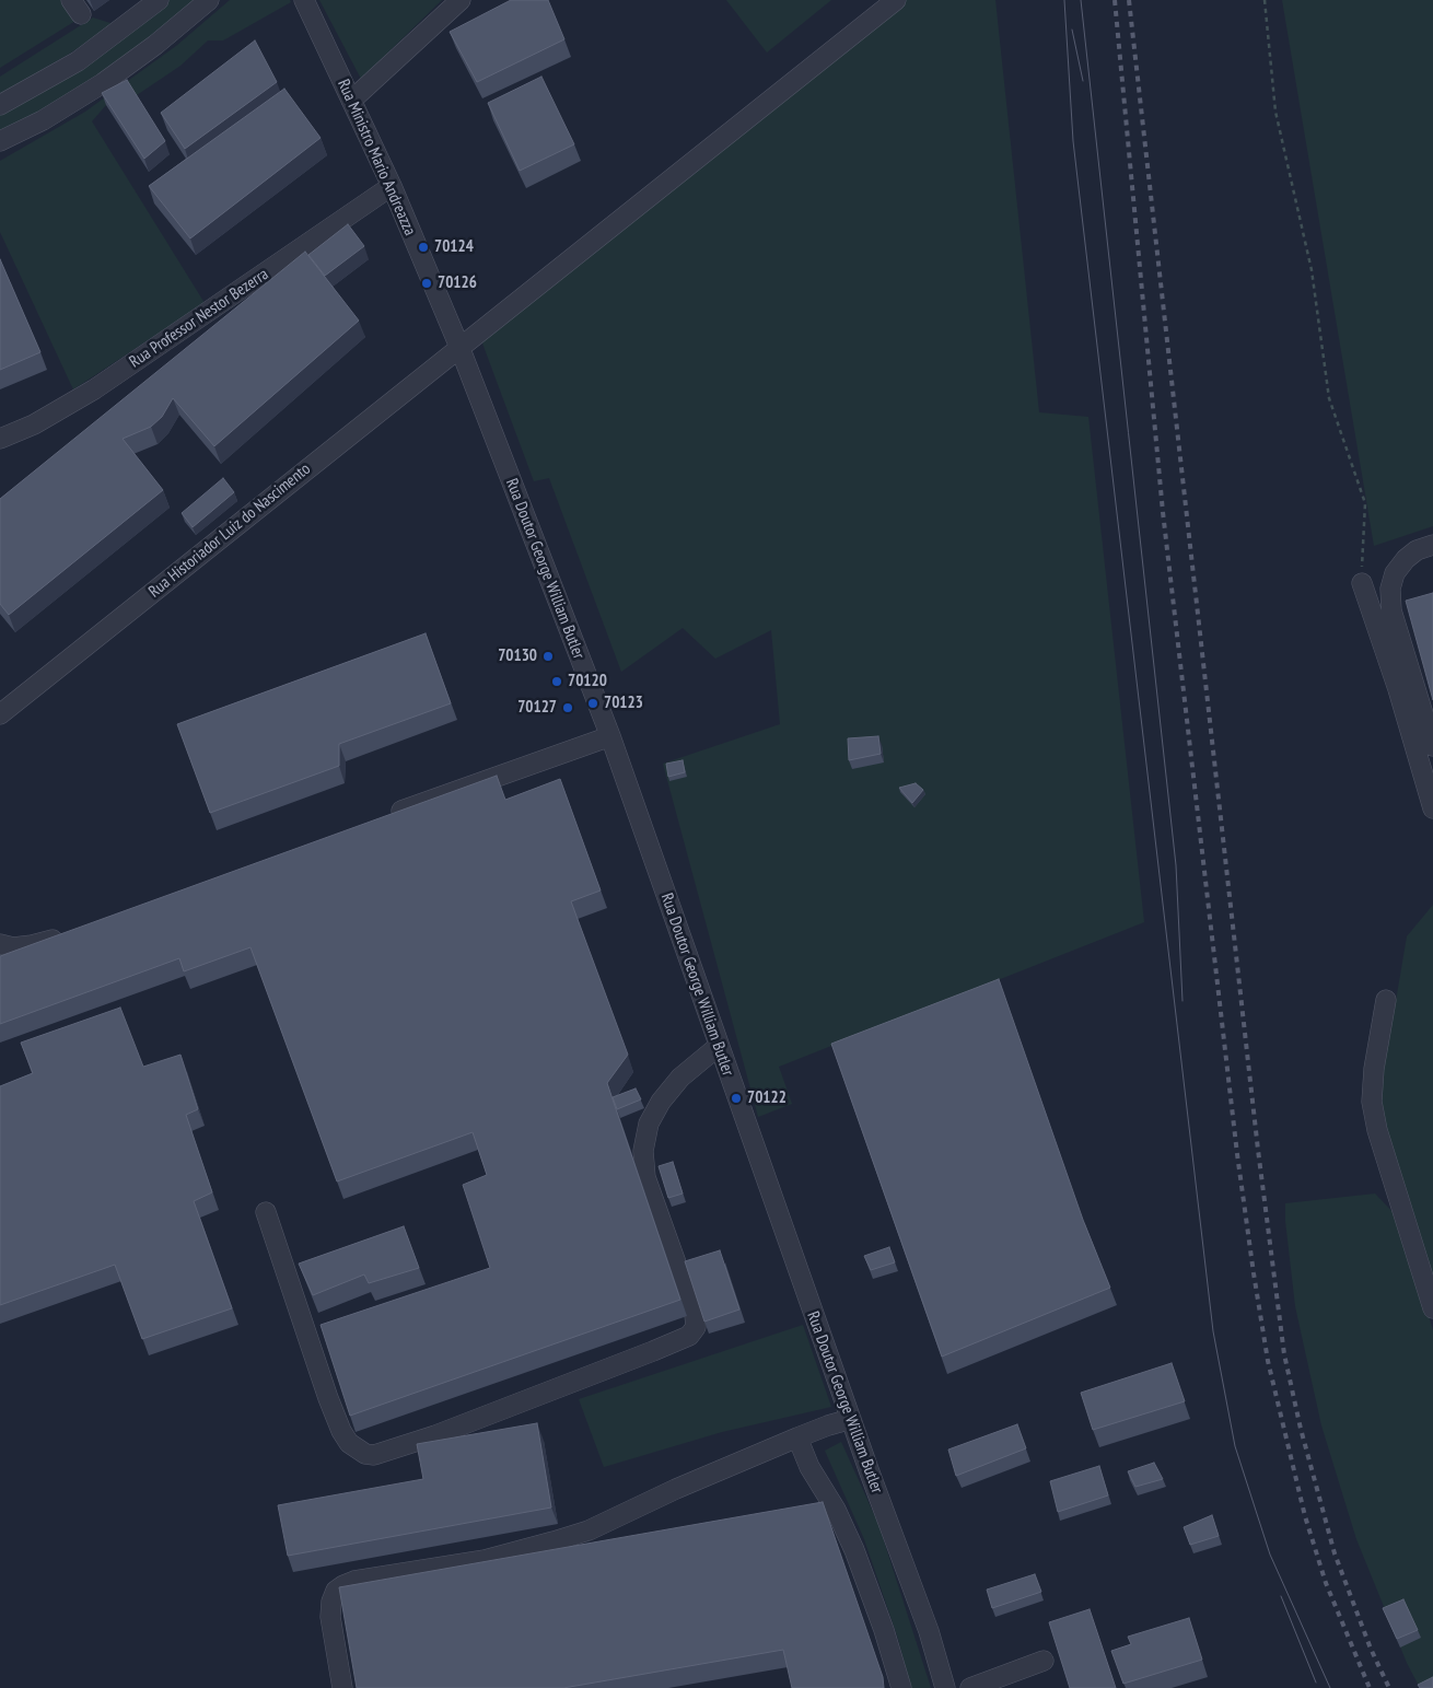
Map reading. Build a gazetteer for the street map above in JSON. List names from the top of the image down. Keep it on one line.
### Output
{"streets":{"street":["Rua Ministro Mario Andreazza","Rua Professor Nestor Bezerra","Rua Historiador Luiz do Nascimento","Rua Doutor George William Butler"]},"crossings":[["Rua Ministro Mario Andreazza","Rua Professor Nestor Bezerra"],["Rua Ministro Mario Andreazza","Rua Historiador Luiz do Nascimento"],["Rua Ministro Mario Andreazza","Rua Doutor George William Butler"],["Rua Historiador Luiz do Nascimento","Rua Doutor George William Butler"]],"places":["70124","70126","70130","70120","70123","70127","70122"]}
